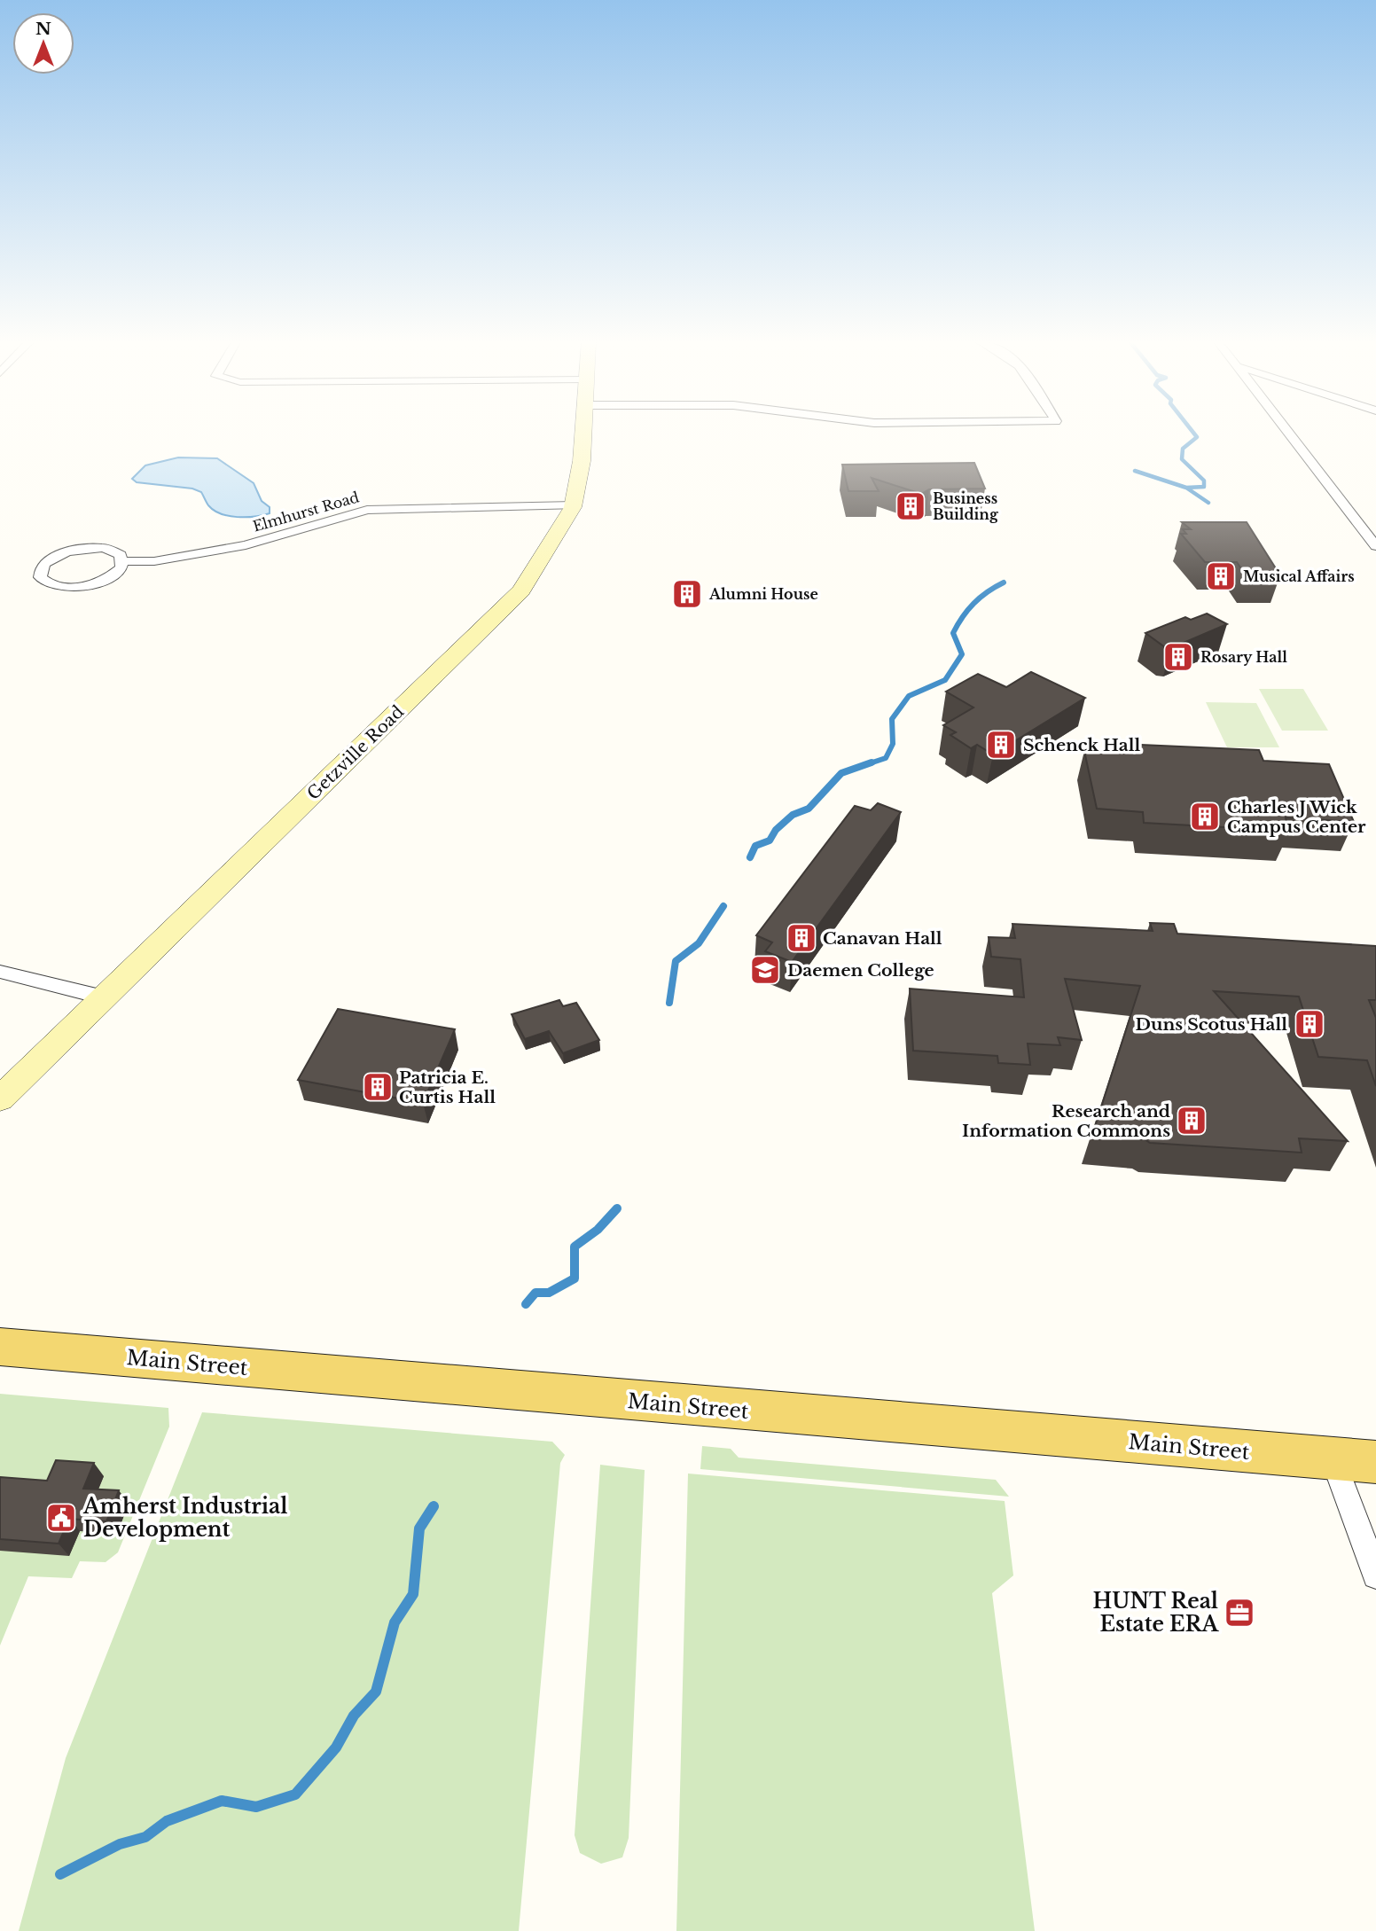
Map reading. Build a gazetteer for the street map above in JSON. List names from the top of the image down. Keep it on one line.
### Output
{"streets":{"main road":["Main Street"],"street":["Elmhurst Road","Getzville Road"]},"crossings":[["Elmhurst Road","Getzville Road"]],"places":{"building":["Business Building","Musical Affairs","Alumni House","Rosary Hall","Schenck Hall","Charles J Wick Campus Center","Canavan Hall","Duns Scotus Hall","Patricia E. Curtis Hall","Research and Information Commons"],"school or university":["Daemen College"],"public building":["Amherst Industrial Development"],"office":["HUNT Real Estate ERA"]},"north":"top"}
